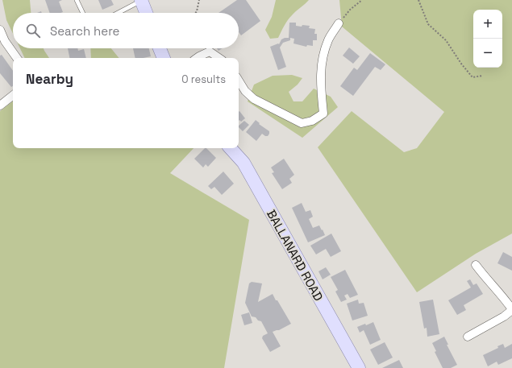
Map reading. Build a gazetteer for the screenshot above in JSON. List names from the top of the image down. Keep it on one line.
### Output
{"streets":{"main road":["BALLANARD ROAD"]},"page":{"map_buttons":["+","−"],"search":"Search here","heading":["Nearby","0 results"]}}
